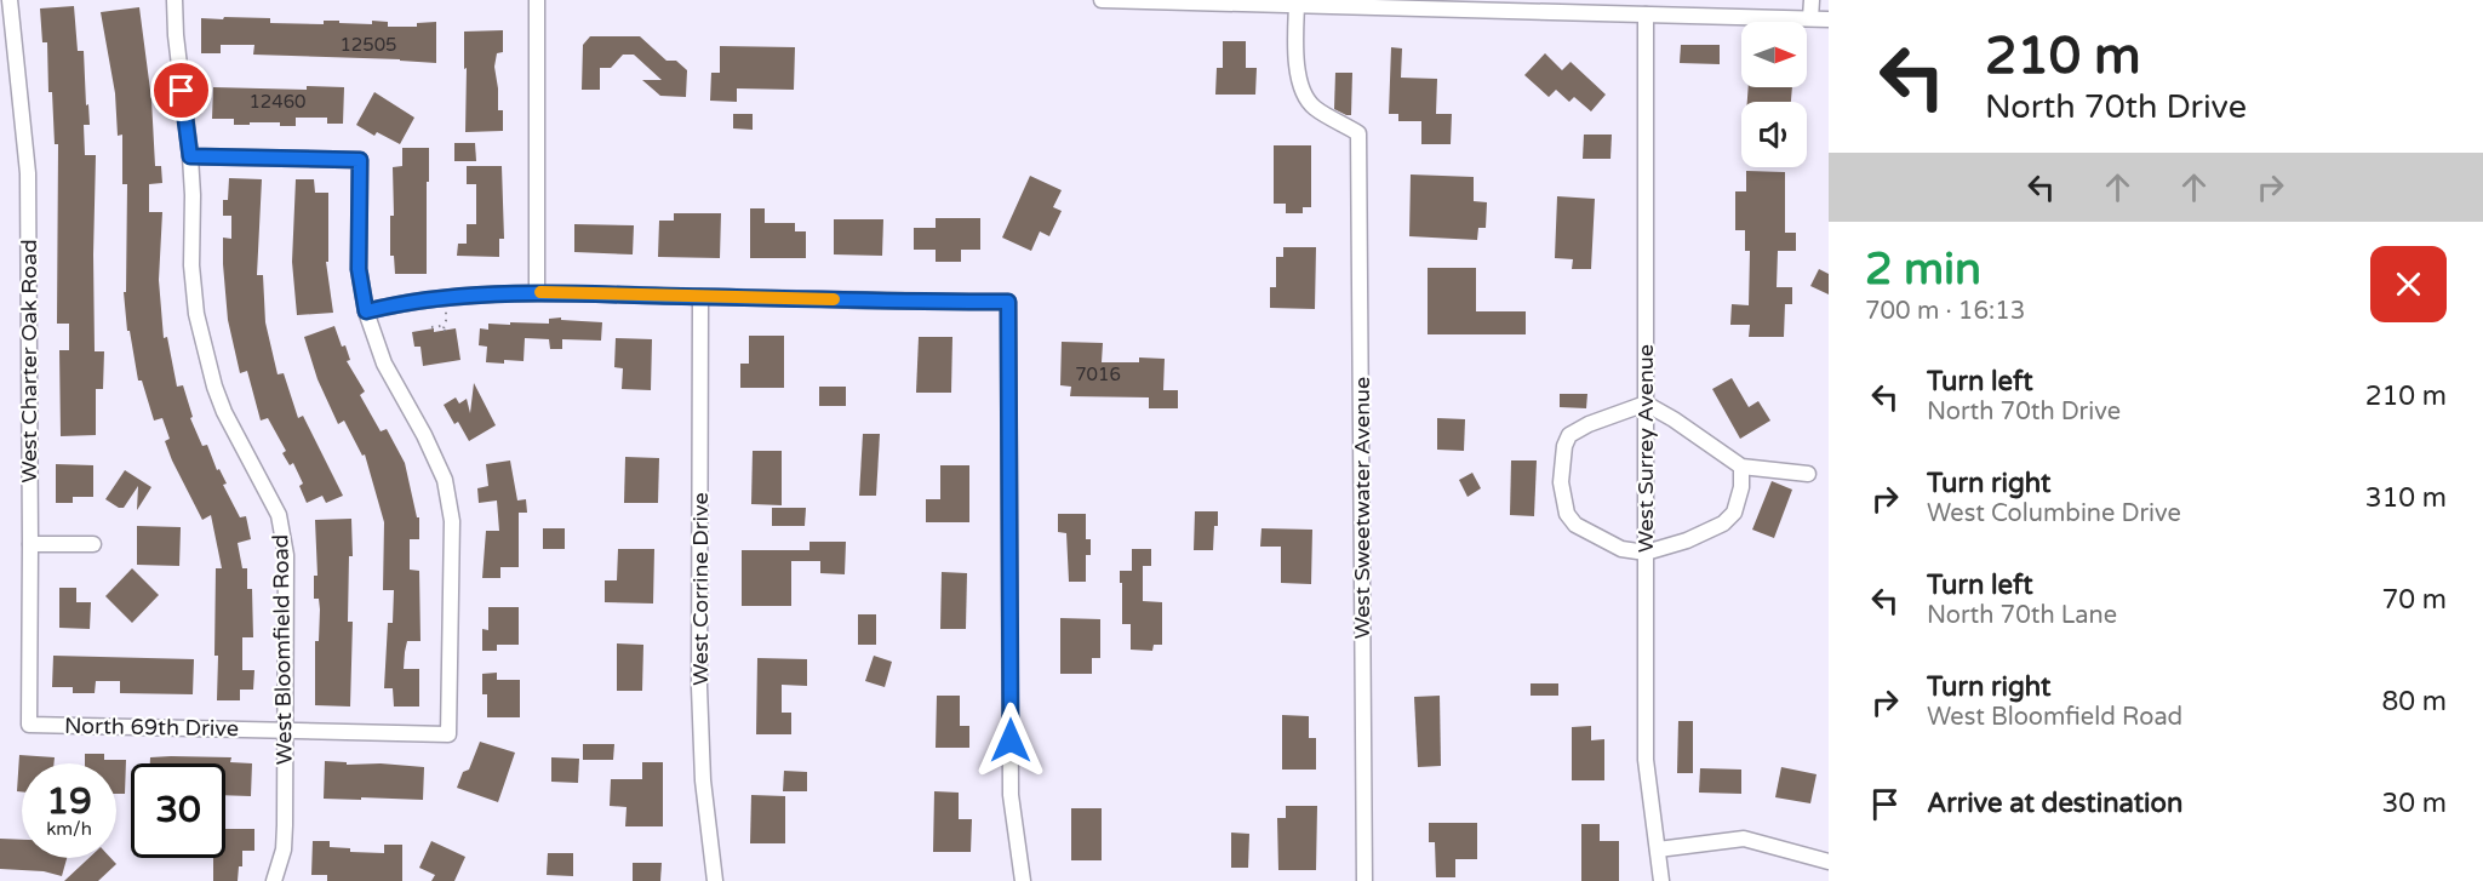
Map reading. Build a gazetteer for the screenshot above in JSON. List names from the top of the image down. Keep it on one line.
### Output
{"streets":{"street":["West Charter Oak Road","West Surrey Avenue","West Sweetwater Avenue","West Corrine Drive","West Bloomfield Road","North 69th Drive"]},"crossings":[["West Charter Oak Road","North 69th Drive"],["West Bloomfield Road","North 69th Drive"]],"house_numbers":["12505","12460","7016"],"north":"right","page":{"turn":["210 m","North 70th Drive"],"heading":["2 min","700 m · 16:13"],"list":[{"name":"Turn left","note":"North 70th Drive","value":"210 m"},{"name":"Turn right","note":"West Columbine Drive","value":"310 m"},{"name":"Turn left","note":"North 70th Lane","value":"70 m"},{"name":"Turn right","note":"West Bloomfield Road","value":"80 m"},{"name":"Arrive at destination","value":"30 m"}],"speed":"19 km/h","limit":"30"}}
